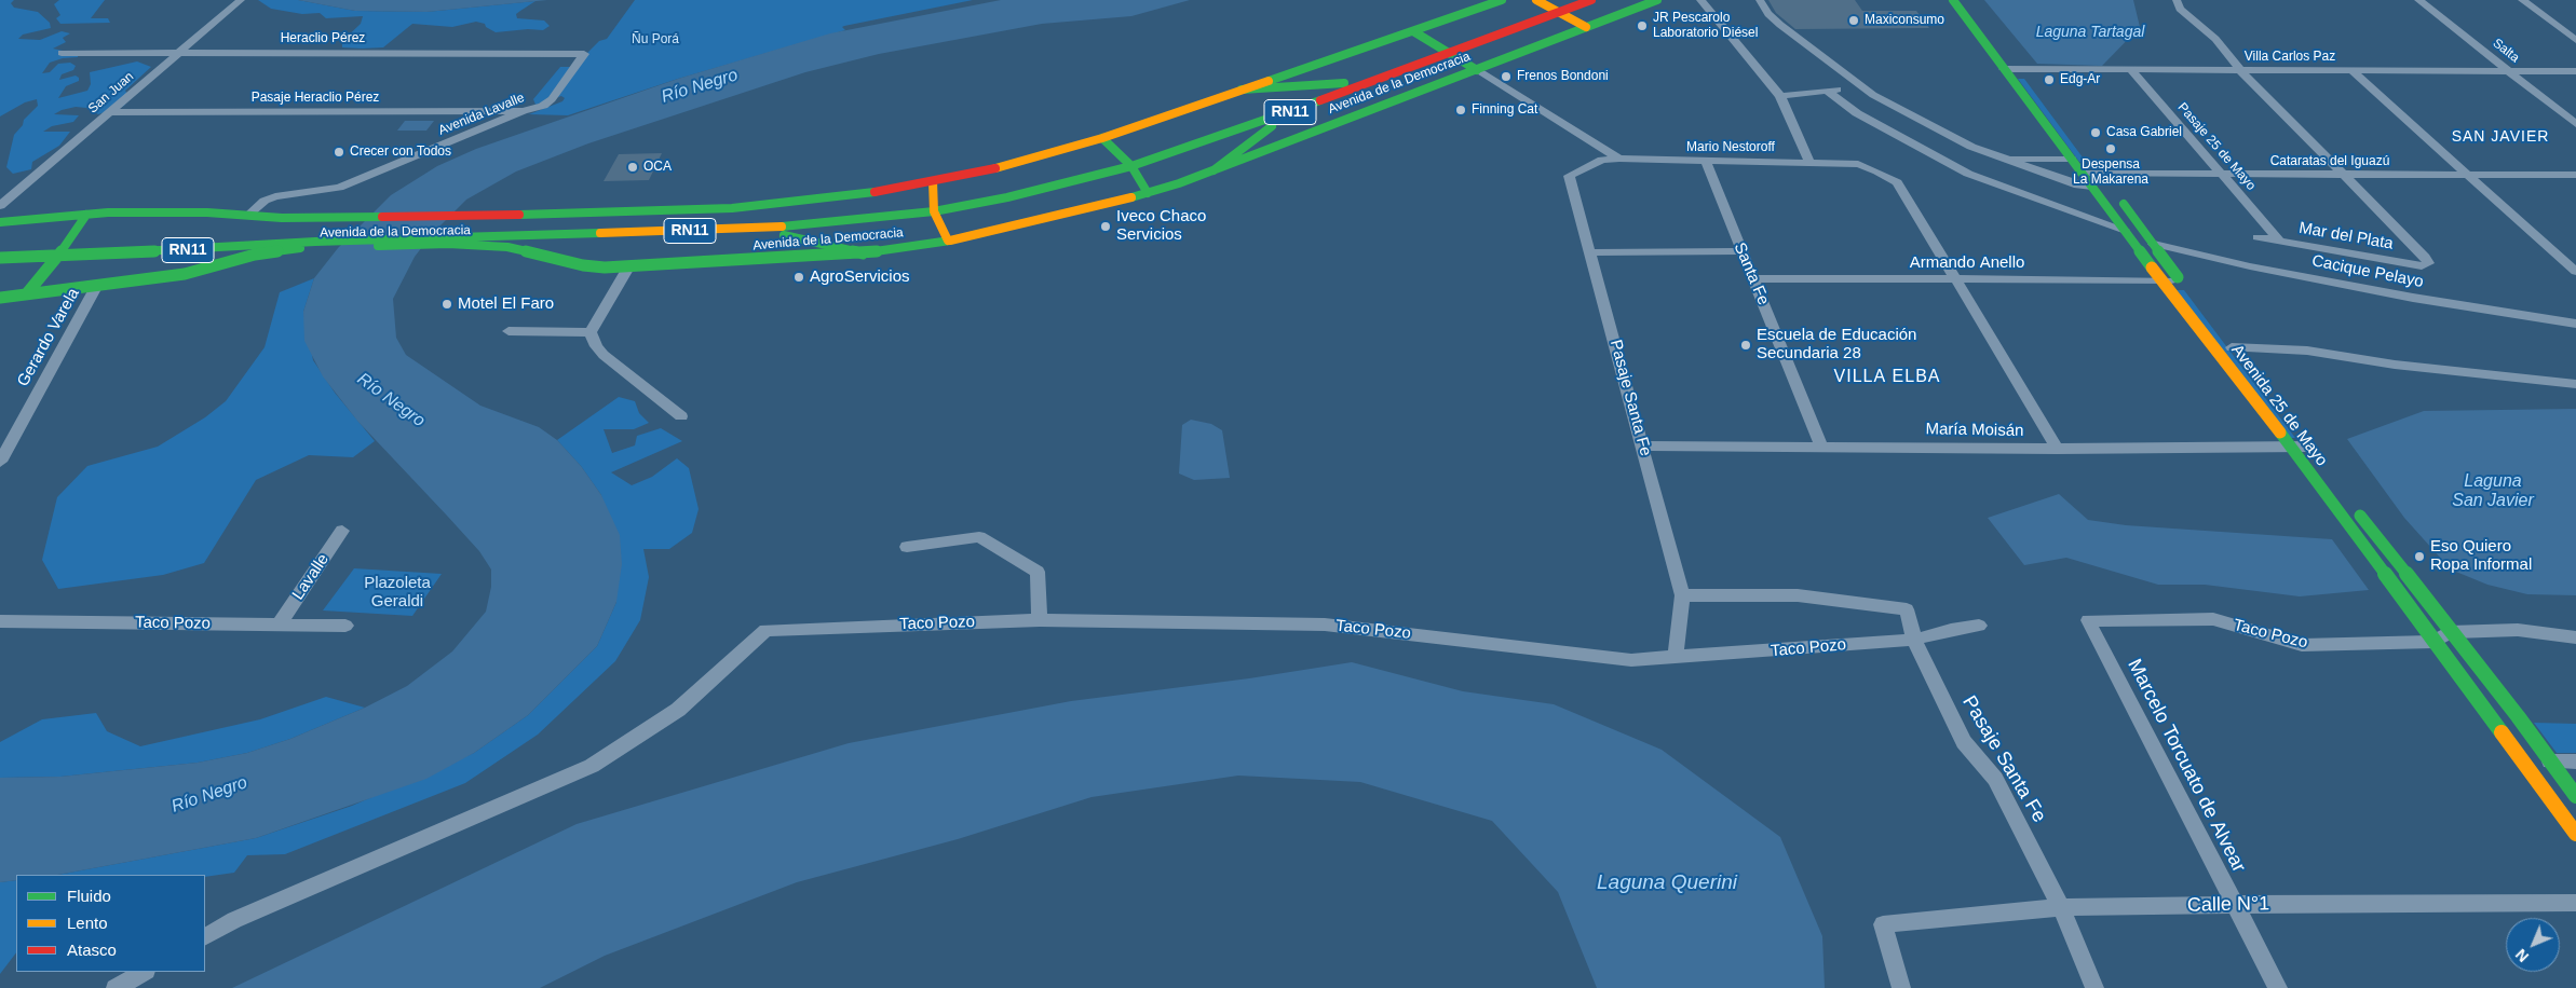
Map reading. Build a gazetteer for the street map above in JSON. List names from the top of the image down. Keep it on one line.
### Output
{"streets":{"main road":["Avenida de la Democracia","RN11","Avenida 25 de Mayo"],"street":["Heraclio Pérez","Salta","Villa Carlos Paz","San Juan","Pasaje Heraclio Pérez","Avenida Lavalle","Pasaje 25 de Mayo","Mario Nestoroff","Cataratas del Iguazú","Mar del Plata","Armando Anello","Cacique Pelayo","Santa Fe","Gerardo Varela","Pasaje Santa Fe","María Moisán","Lavalle","Taco Pozo","Marcelo Torcuato de Alvear","Calle N°1"]},"crossings":[["Heraclio Pérez","San Juan"],["Heraclio Pérez","Avenida Lavalle"],["Salta","Villa Carlos Paz"],["Villa Carlos Paz","Pasaje 25 de Mayo"],["Villa Carlos Paz","Avenida 25 de Mayo"],["Avenida de la Democracia","Avenida Lavalle"],["Avenida de la Democracia","Gerardo Varela"],["San Juan","Pasaje Heraclio Pérez"],["Pasaje Heraclio Pérez","Avenida Lavalle"],["Pasaje 25 de Mayo","Cataratas del Iguazú"],["Pasaje 25 de Mayo","Mar del Plata"],["Mario Nestoroff","Armando Anello"],["Mario Nestoroff","Santa Fe"],["Mario Nestoroff","Pasaje Santa Fe"],["Cataratas del Iguazú","Mar del Plata"],["Cataratas del Iguazú","Avenida 25 de Mayo"],["Armando Anello","Santa Fe"],["Armando Anello","Avenida 25 de Mayo"],["Santa Fe","María Moisán"],["Pasaje Santa Fe","María Moisán"],["Pasaje Santa Fe","Taco Pozo"],["Pasaje Santa Fe","Calle N°1"],["Avenida 25 de Mayo","María Moisán"],["Avenida 25 de Mayo","Taco Pozo"],["Lavalle","Taco Pozo"],["Taco Pozo","Marcelo Torcuato de Alvear"],["Marcelo Torcuato de Alvear","Calle N°1"]],"districts":["SAN JAVIER","VILLA ELBA"],"water":["Laguna Tartagal","Río Negro","Laguna San Javier","Laguna Querini"],"parks":["Ñu Porá","Plazoleta Geraldi"],"places":["Maxiconsumo","JR Pescarolo Laboratorio Diésel","Frenos Bondoni","Edg-Ar","Finning Cat","Casa Gabriel","Despensa La Makarena","Crecer con Todos","OCA","Iveco Chaco Servicios","AgroServicios","Motel El Faro","Escuela de Educación Secundaria 28","Eso Quiero Ropa Informal"],"legend":["Fluido","Lento","Atasco"],"north":"bottom left"}
